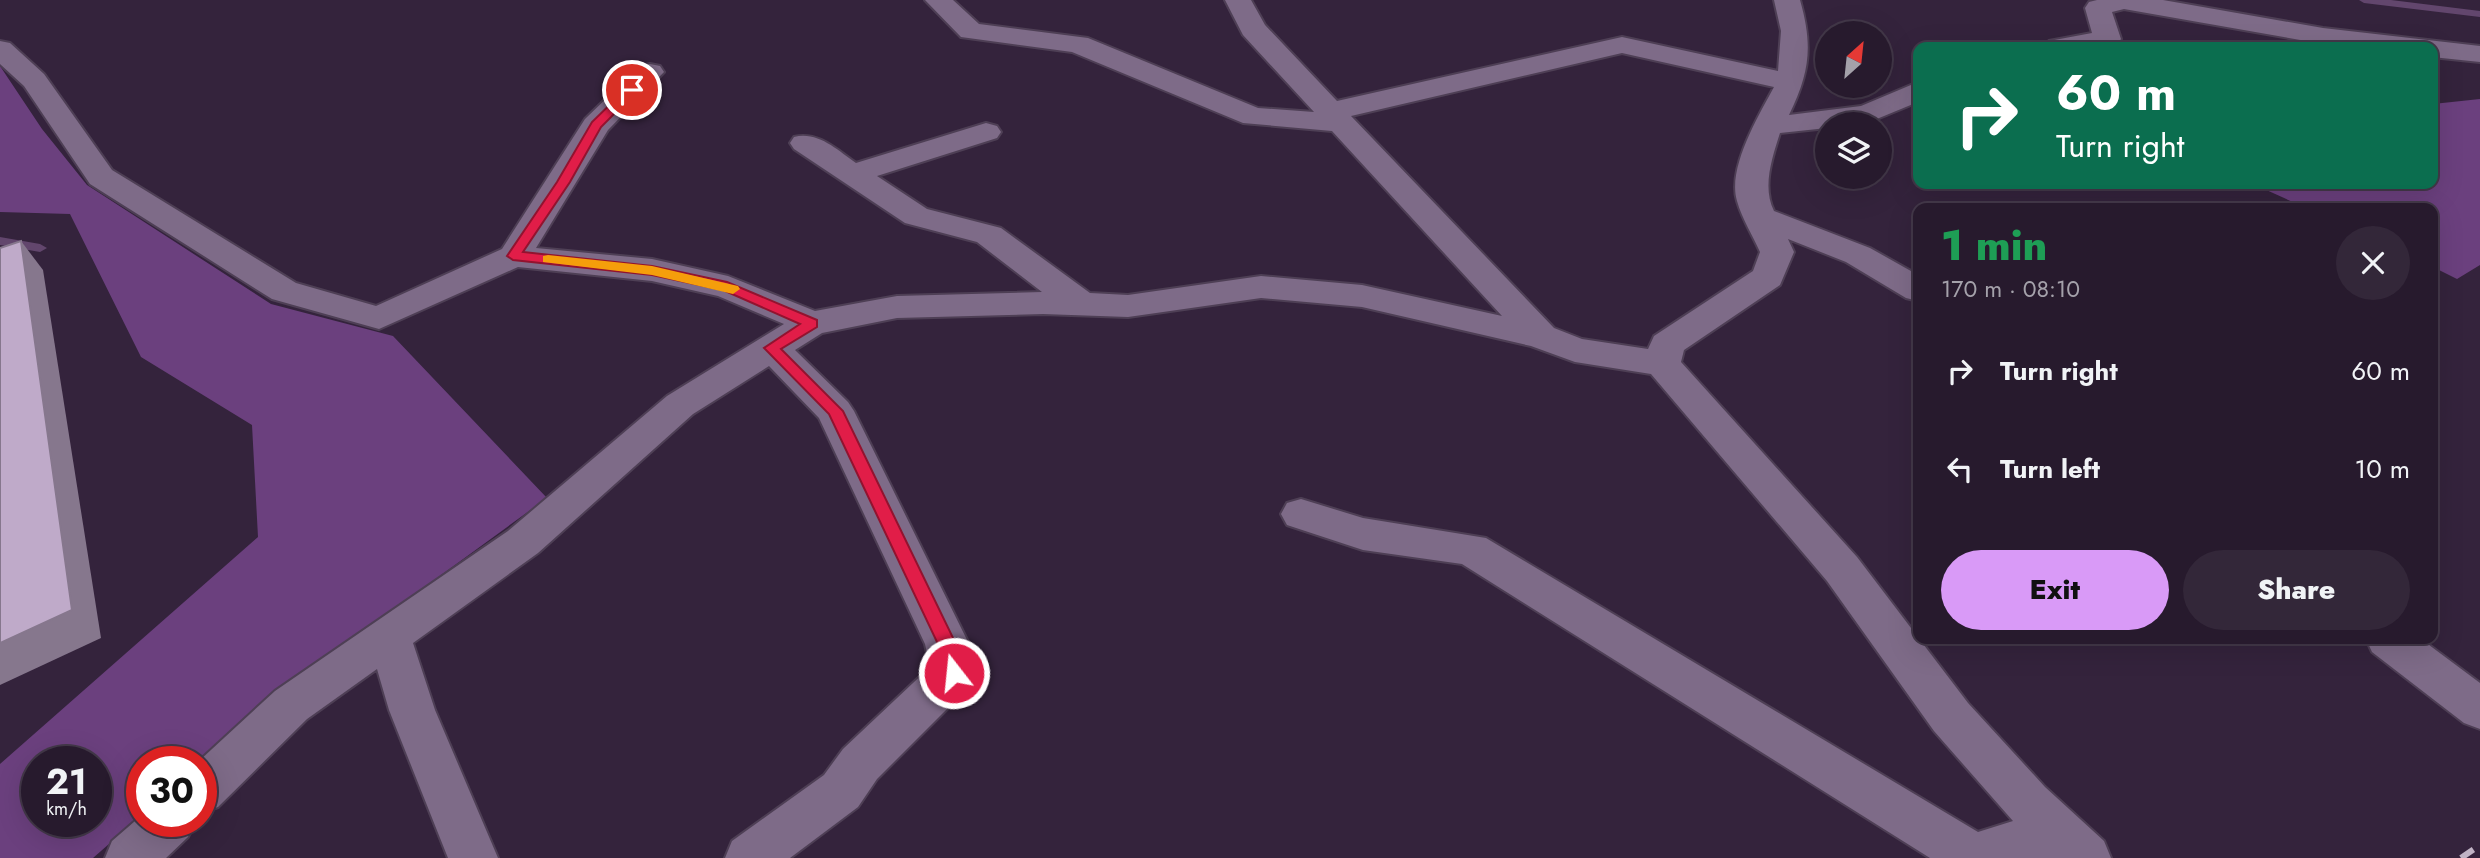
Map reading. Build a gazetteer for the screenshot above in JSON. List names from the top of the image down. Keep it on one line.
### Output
{"north":"top right","page":{"turn":["60 m","Turn right"],"heading":["1 min","170 m · 08:10"],"list":[{"name":"Turn right","value":"60 m"},{"name":"Turn left","value":"10 m"}],"buttons":["Exit","Share"],"speed":"21 km/h","limit":"30"}}
